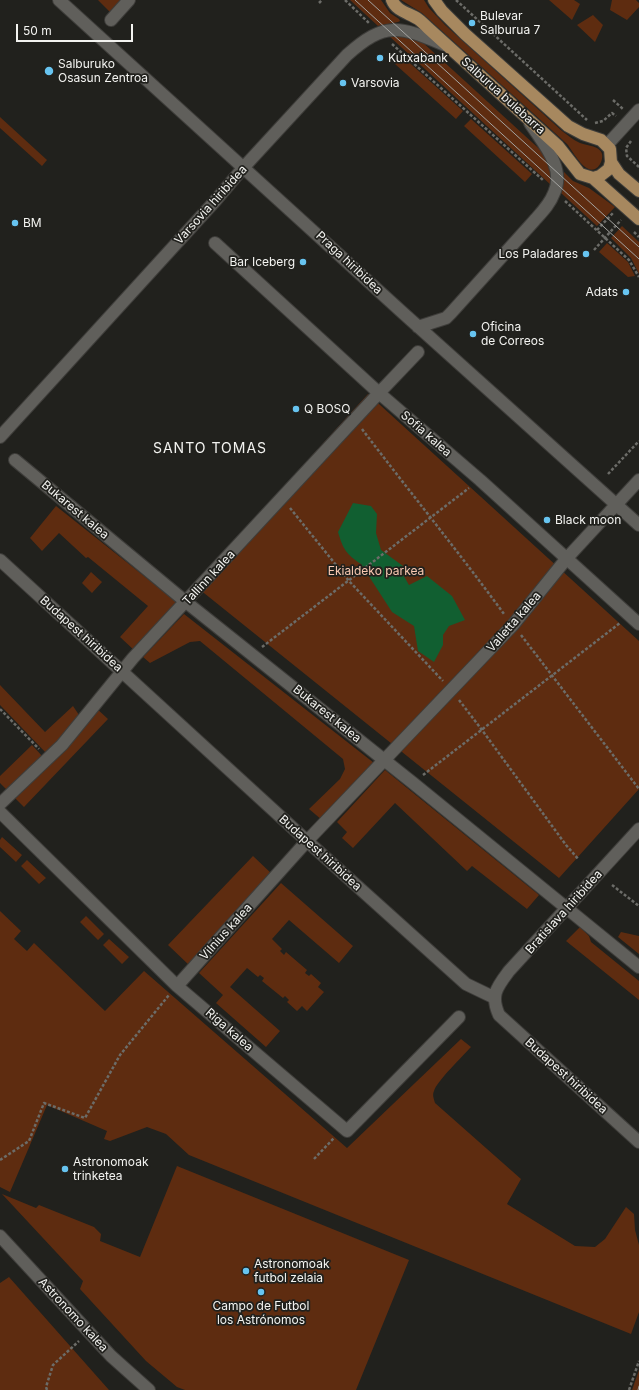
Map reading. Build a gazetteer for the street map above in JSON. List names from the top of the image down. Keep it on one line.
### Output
{"streets":{"main road":["Salburua bulebarra"],"street":["Varsovia hiribidea","Praga hiribidea","Sofia kalea","Bukarest kalea","Tallinn kalea","Valletta kalea","Budapest hiribidea","Bratislava hiribidea","Vilnius kalea","Riga kalea","Astronomo kalea"]},"crossings":[["Salburua bulebarra","Varsovia hiribidea"],["Varsovia hiribidea","Praga hiribidea"],["Praga hiribidea","Valletta kalea"],["Sofia kalea","Tallinn kalea"],["Sofia kalea","Valletta kalea"],["Bukarest kalea","Tallinn kalea"],["Bukarest kalea","Valletta kalea"],["Bukarest kalea","Bratislava hiribidea"],["Bukarest kalea","Vilnius kalea"],["Tallinn kalea","Budapest hiribidea"],["Valletta kalea","Vilnius kalea"],["Budapest hiribidea","Bratislava hiribidea"],["Budapest hiribidea","Vilnius kalea"],["Vilnius kalea","Riga kalea"]],"districts":["SANTO TOMAS"],"parks":["Ekialdeko parkea"],"places":["Bulevar Salburua 7","Kutxabank","Salburuko Osasun Zentroa","Varsovia","BM","Los Paladares","Bar Iceberg","Adats","Oficina de Correos","Q BOSQ","Black moon","Astronomoak trinketea","Astronomoak futbol zelaia","Campo de Futbol los Astrónomos"],"scale_bar":"50 m"}
